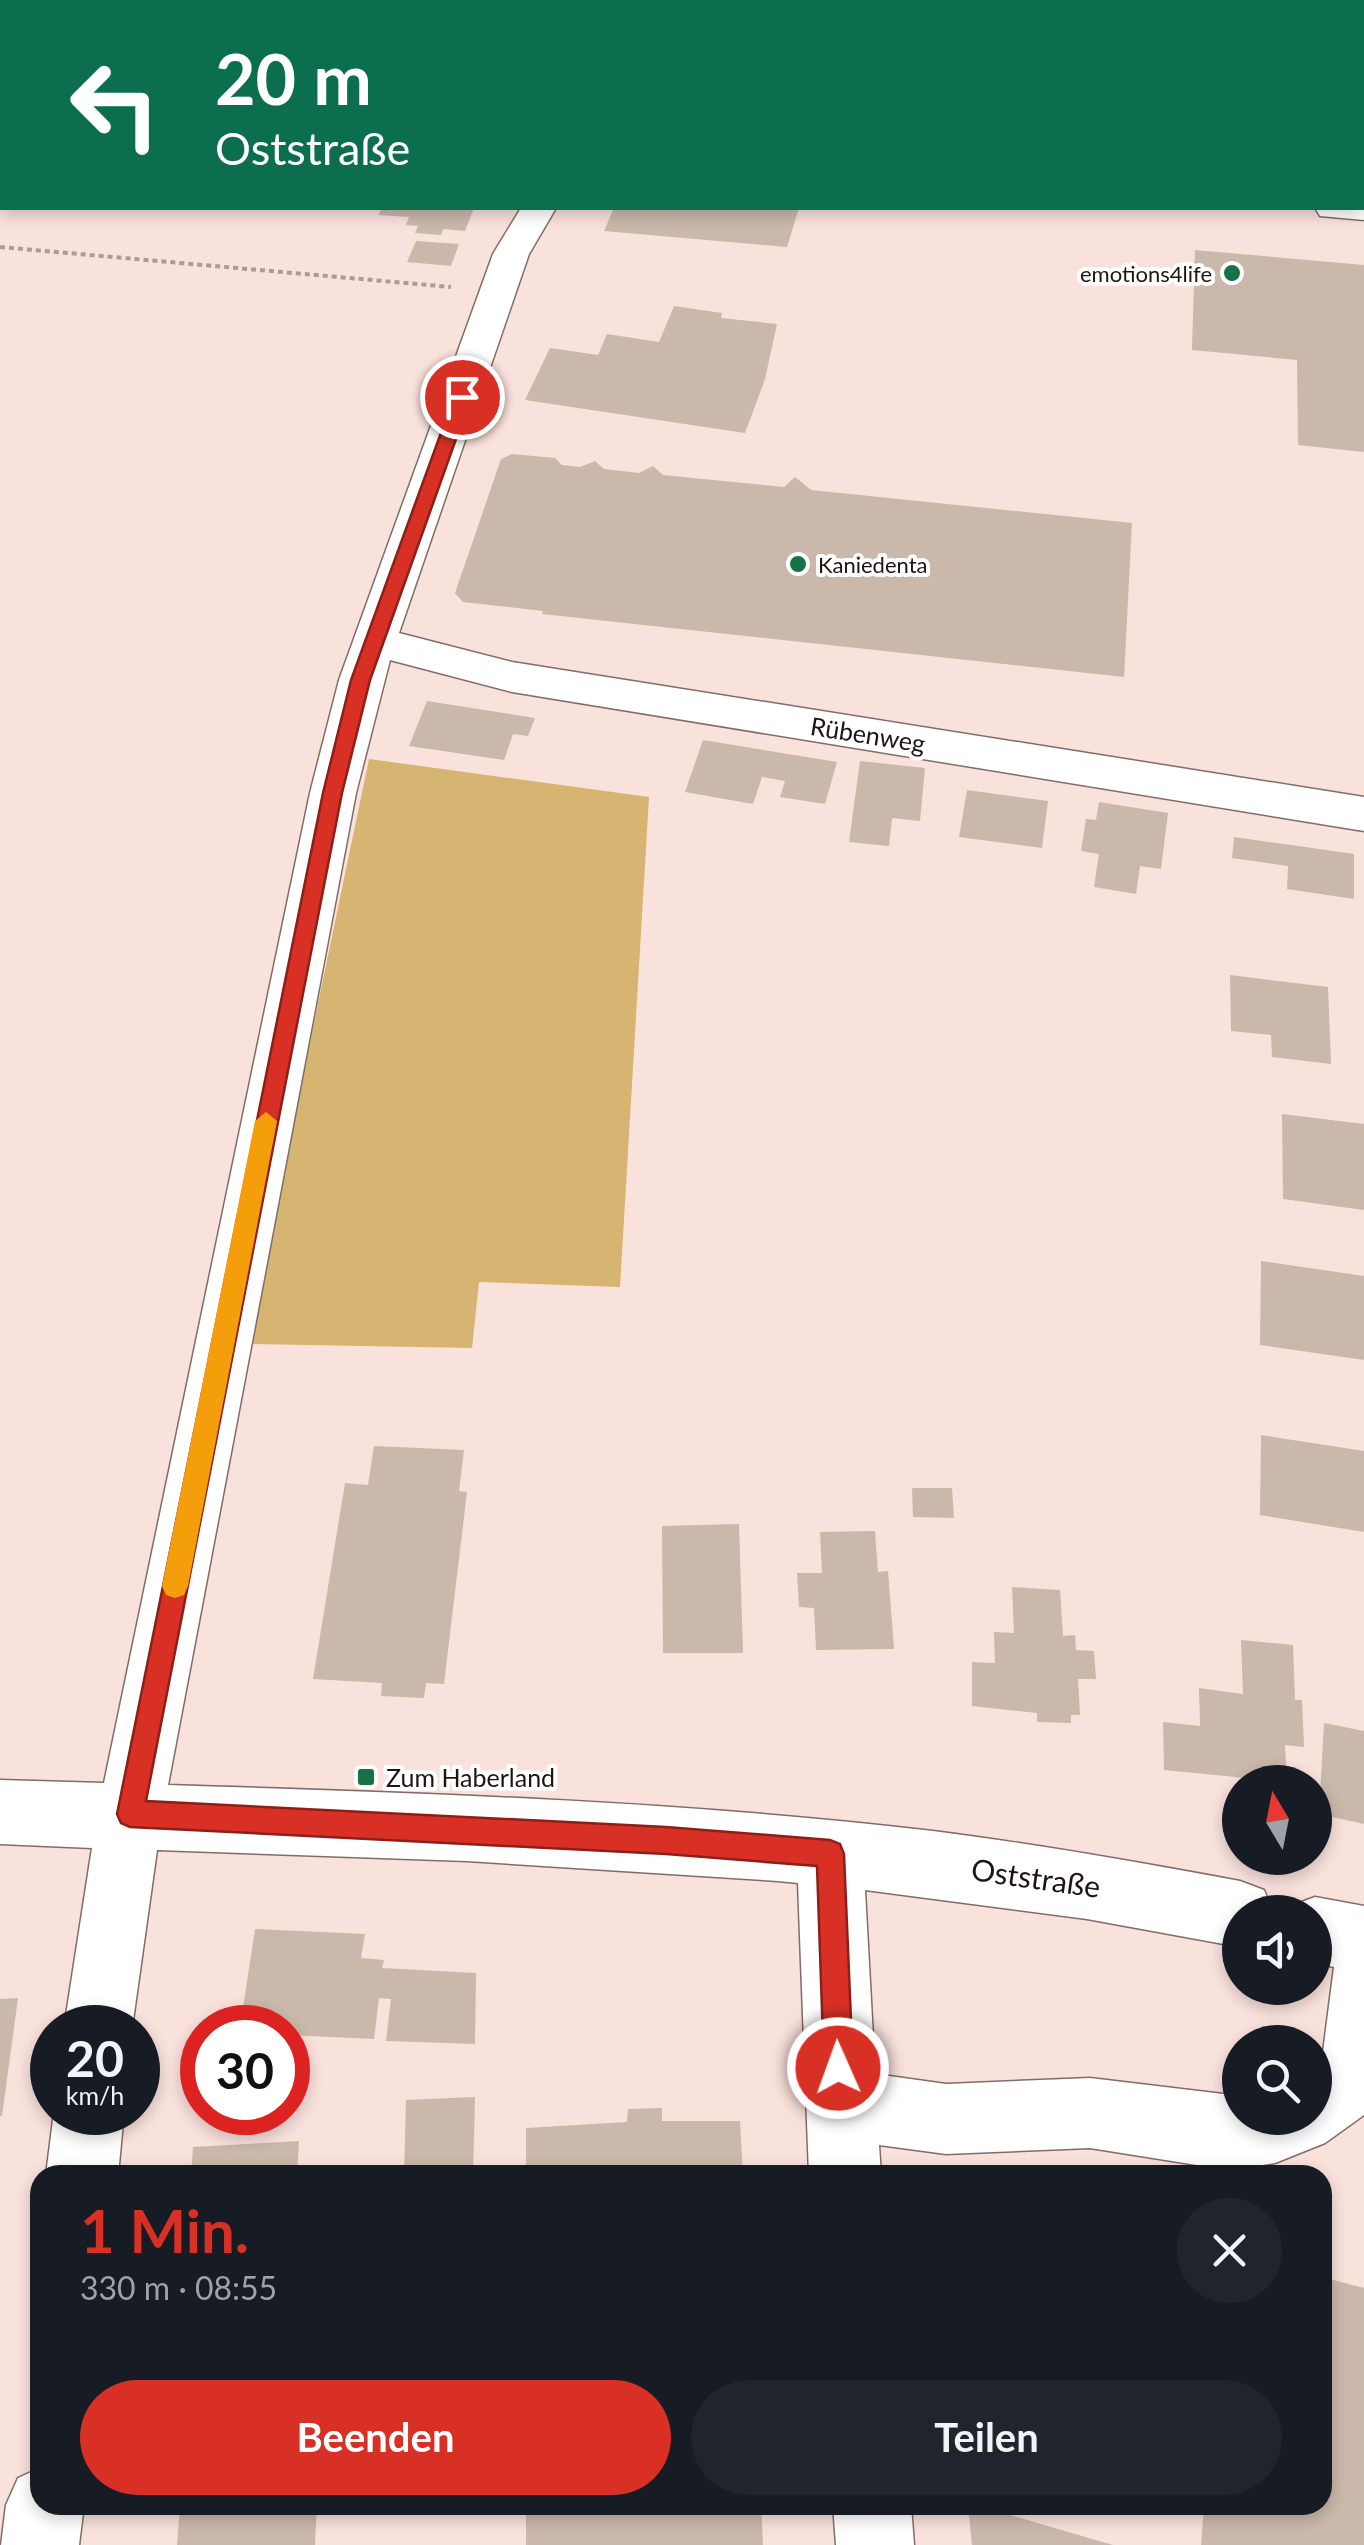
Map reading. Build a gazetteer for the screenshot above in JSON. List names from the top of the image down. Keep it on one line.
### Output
{"streets":{"street":["Rübenweg","Oststraße"]},"places":{"other":["emotions4life","Kaniedenta"],"transit":["Zum Haberland"]},"north":"top","page":{"turn":["20 m","Oststraße"],"speed":"20 km/h","limit":"30","heading":["1 Min.","330 m · 08:55"],"buttons":["Beenden","Teilen"]}}
